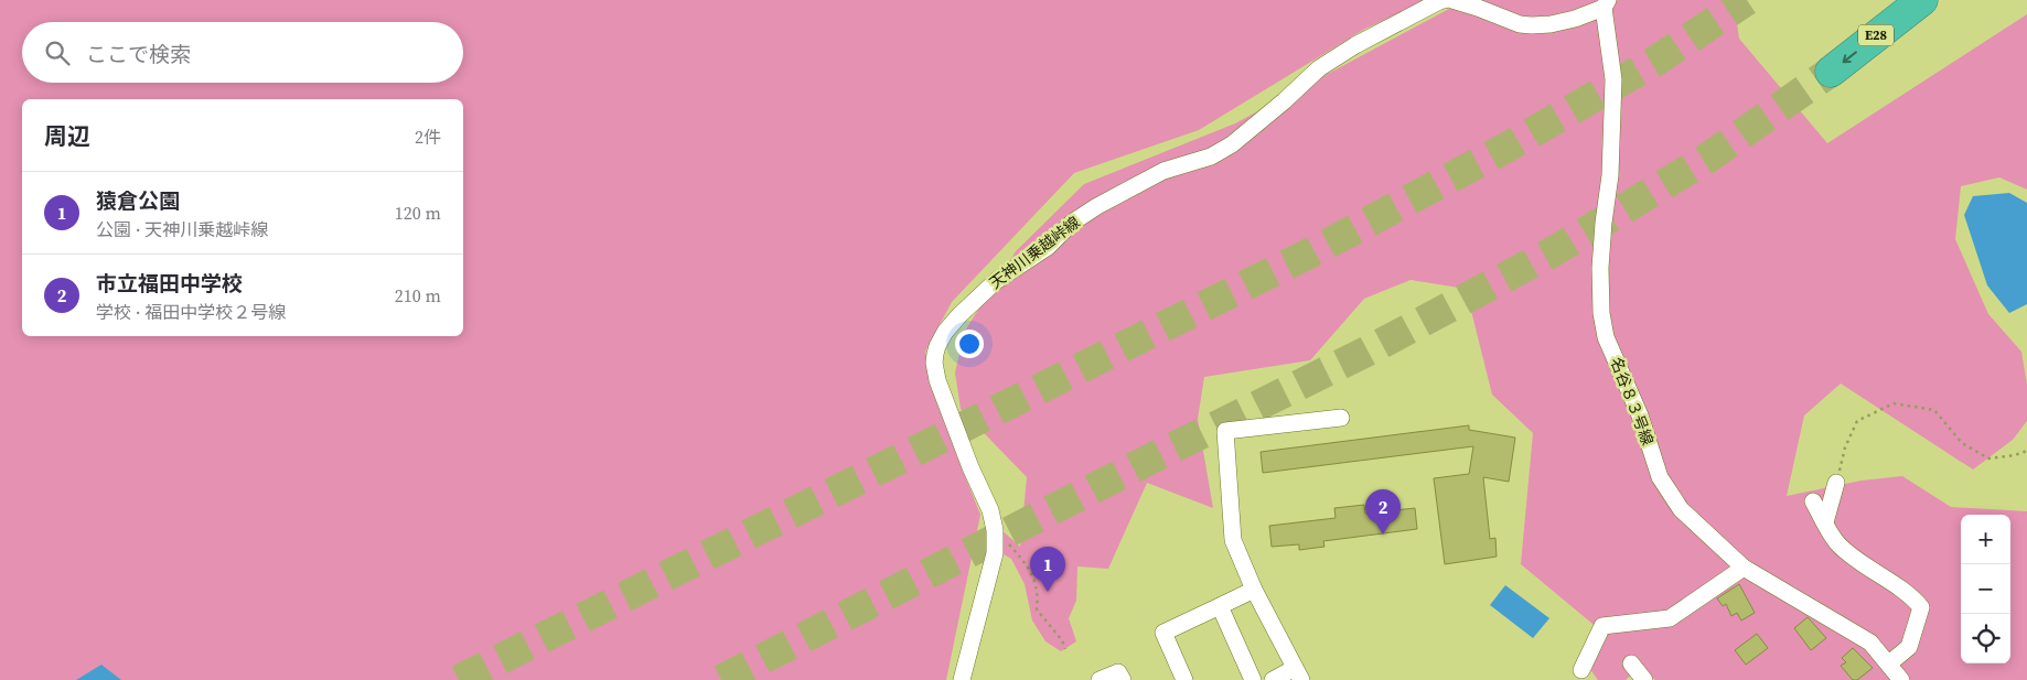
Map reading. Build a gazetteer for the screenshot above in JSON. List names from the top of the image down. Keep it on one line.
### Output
{"streets":{"highway":["E28"],"street":["天神川乗越峠線","名谷８３号線"]},"page":{"search":"ここで検索","heading":["周辺","2件"],"list":[{"mark":"1","name":"猿倉公園","note":"公園 · 天神川乗越峠線","value":"120 m"},{"mark":"2","name":"市立福田中学校","note":"学校 · 福田中学校２号線","value":"210 m"}],"pins":["2","1"],"map_buttons":["+","−"]}}
